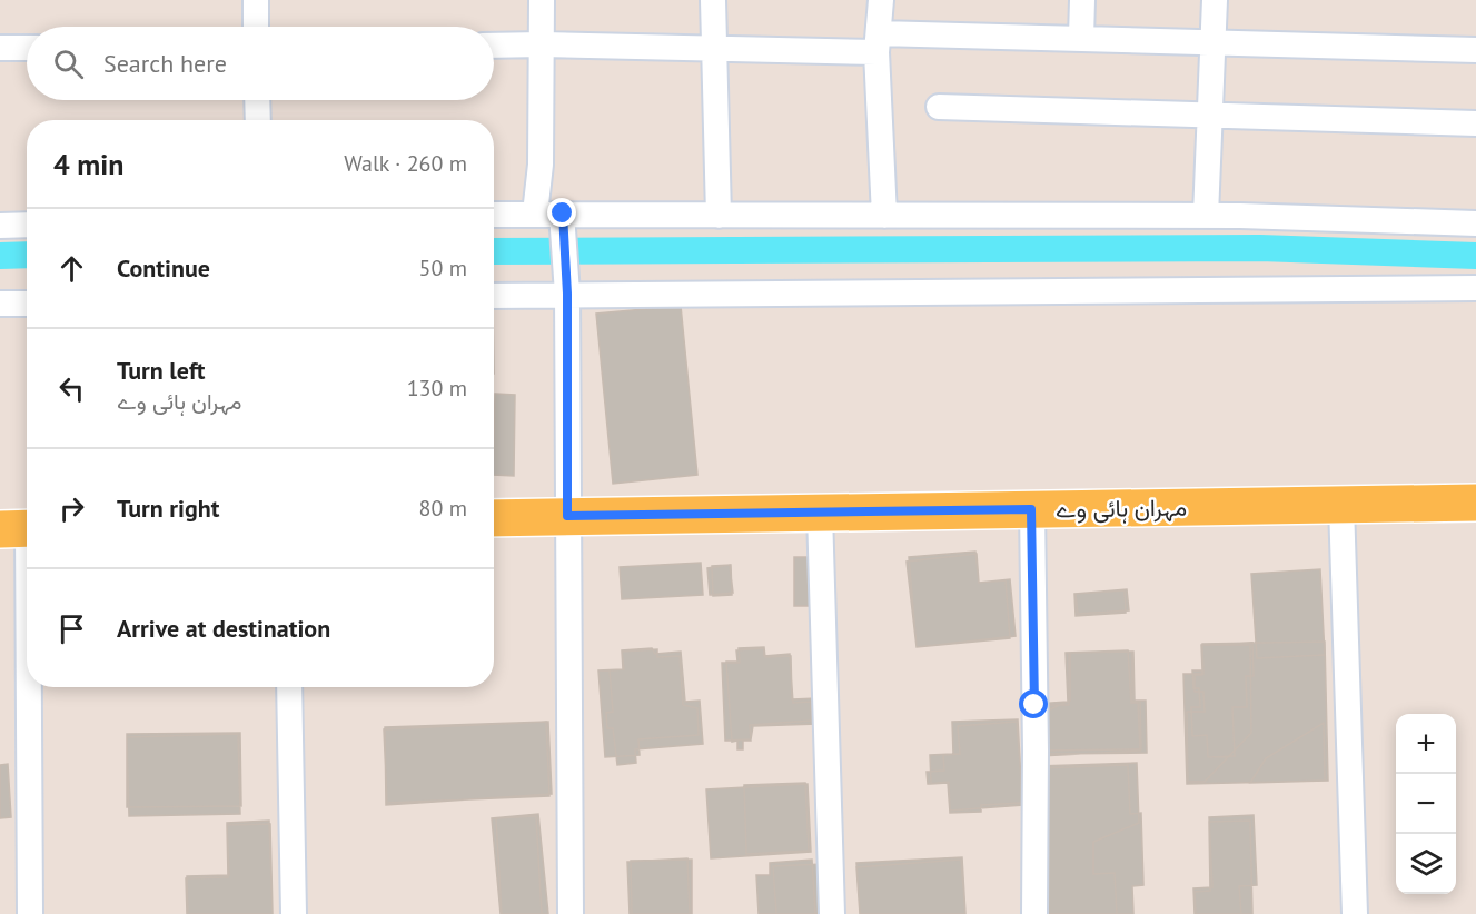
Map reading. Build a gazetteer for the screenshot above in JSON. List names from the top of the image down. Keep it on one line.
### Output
{"streets":{"main road":["مہران ہائی وے"]},"page":{"search":"Search here","heading":["4 min","Walk · 260 m"],"list":[["Continue","50 m"],["Turn left","مہران ہائی وے","130 m"],["Turn right","80 m"],"Arrive at destination"],"map_buttons":["+","−"]}}
